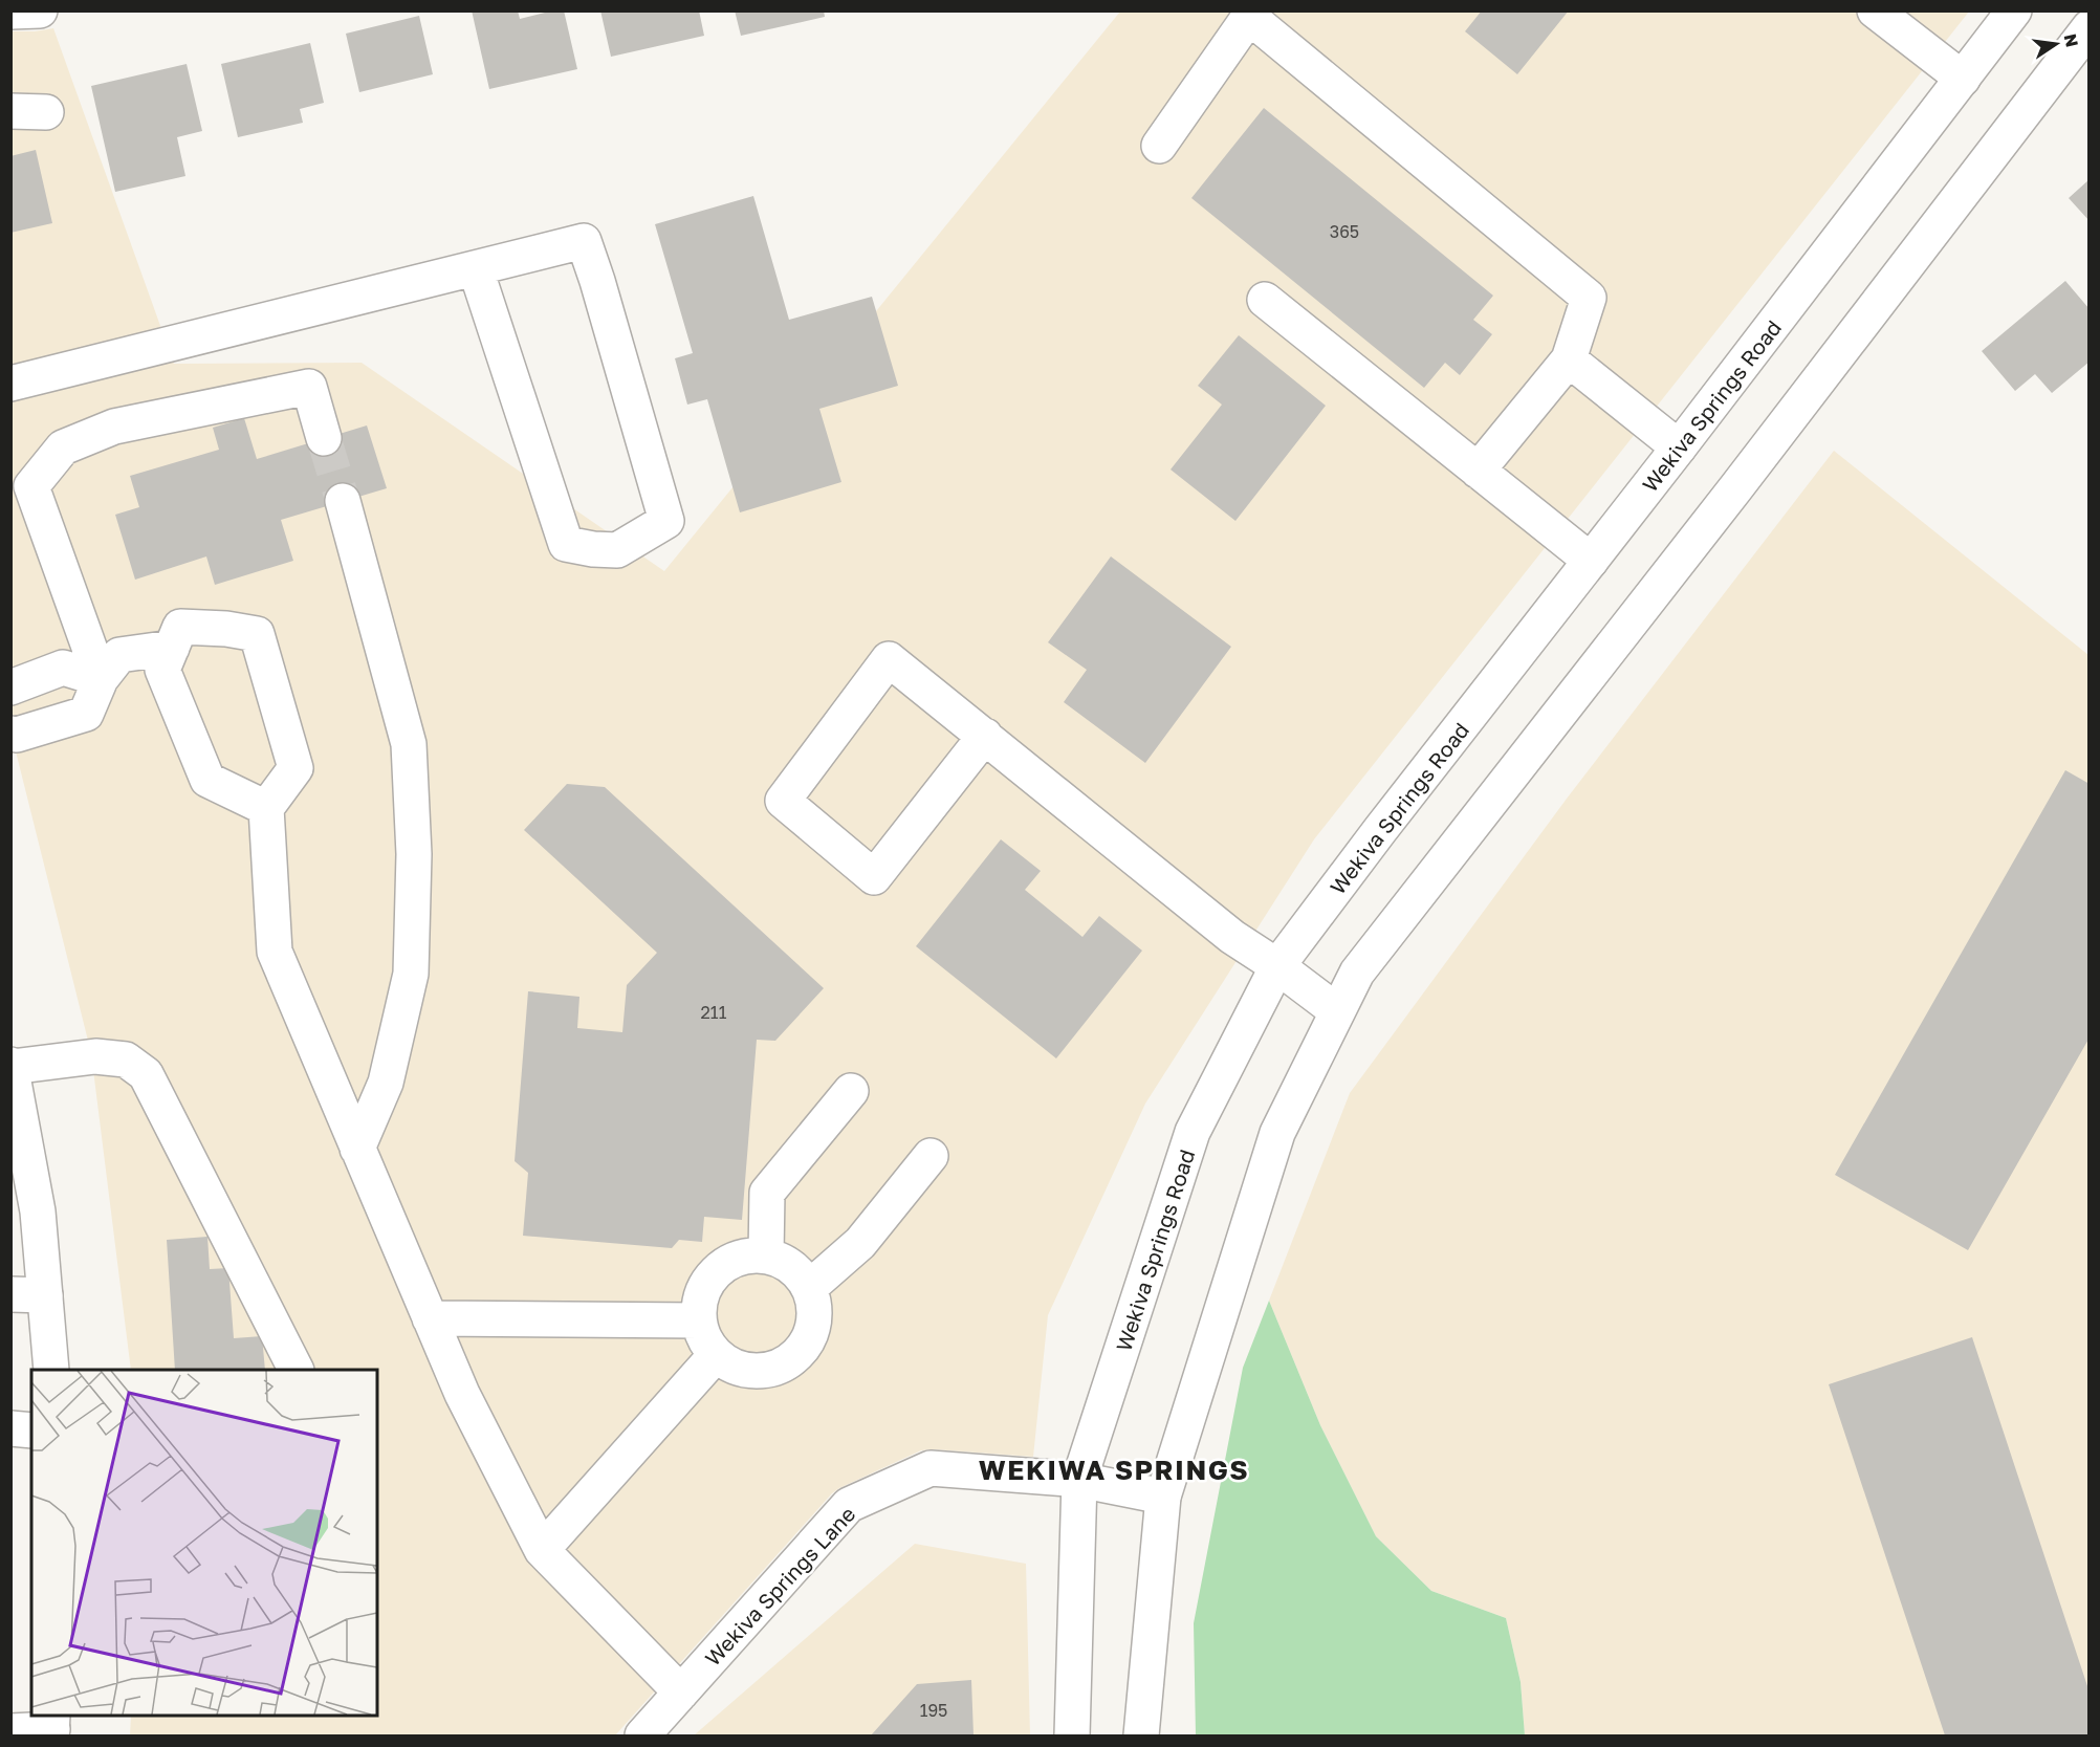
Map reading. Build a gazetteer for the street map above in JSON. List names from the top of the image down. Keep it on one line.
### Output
{"streets":{"main road":["Wekiva Springs Road","Wekiva Springs Lane"]},"crossings":[["Wekiva Springs Road","Wekiva Springs Lane"]],"districts":["WEKIWA SPRINGS"],"house_numbers":["365","211","195"],"north":"right"}
